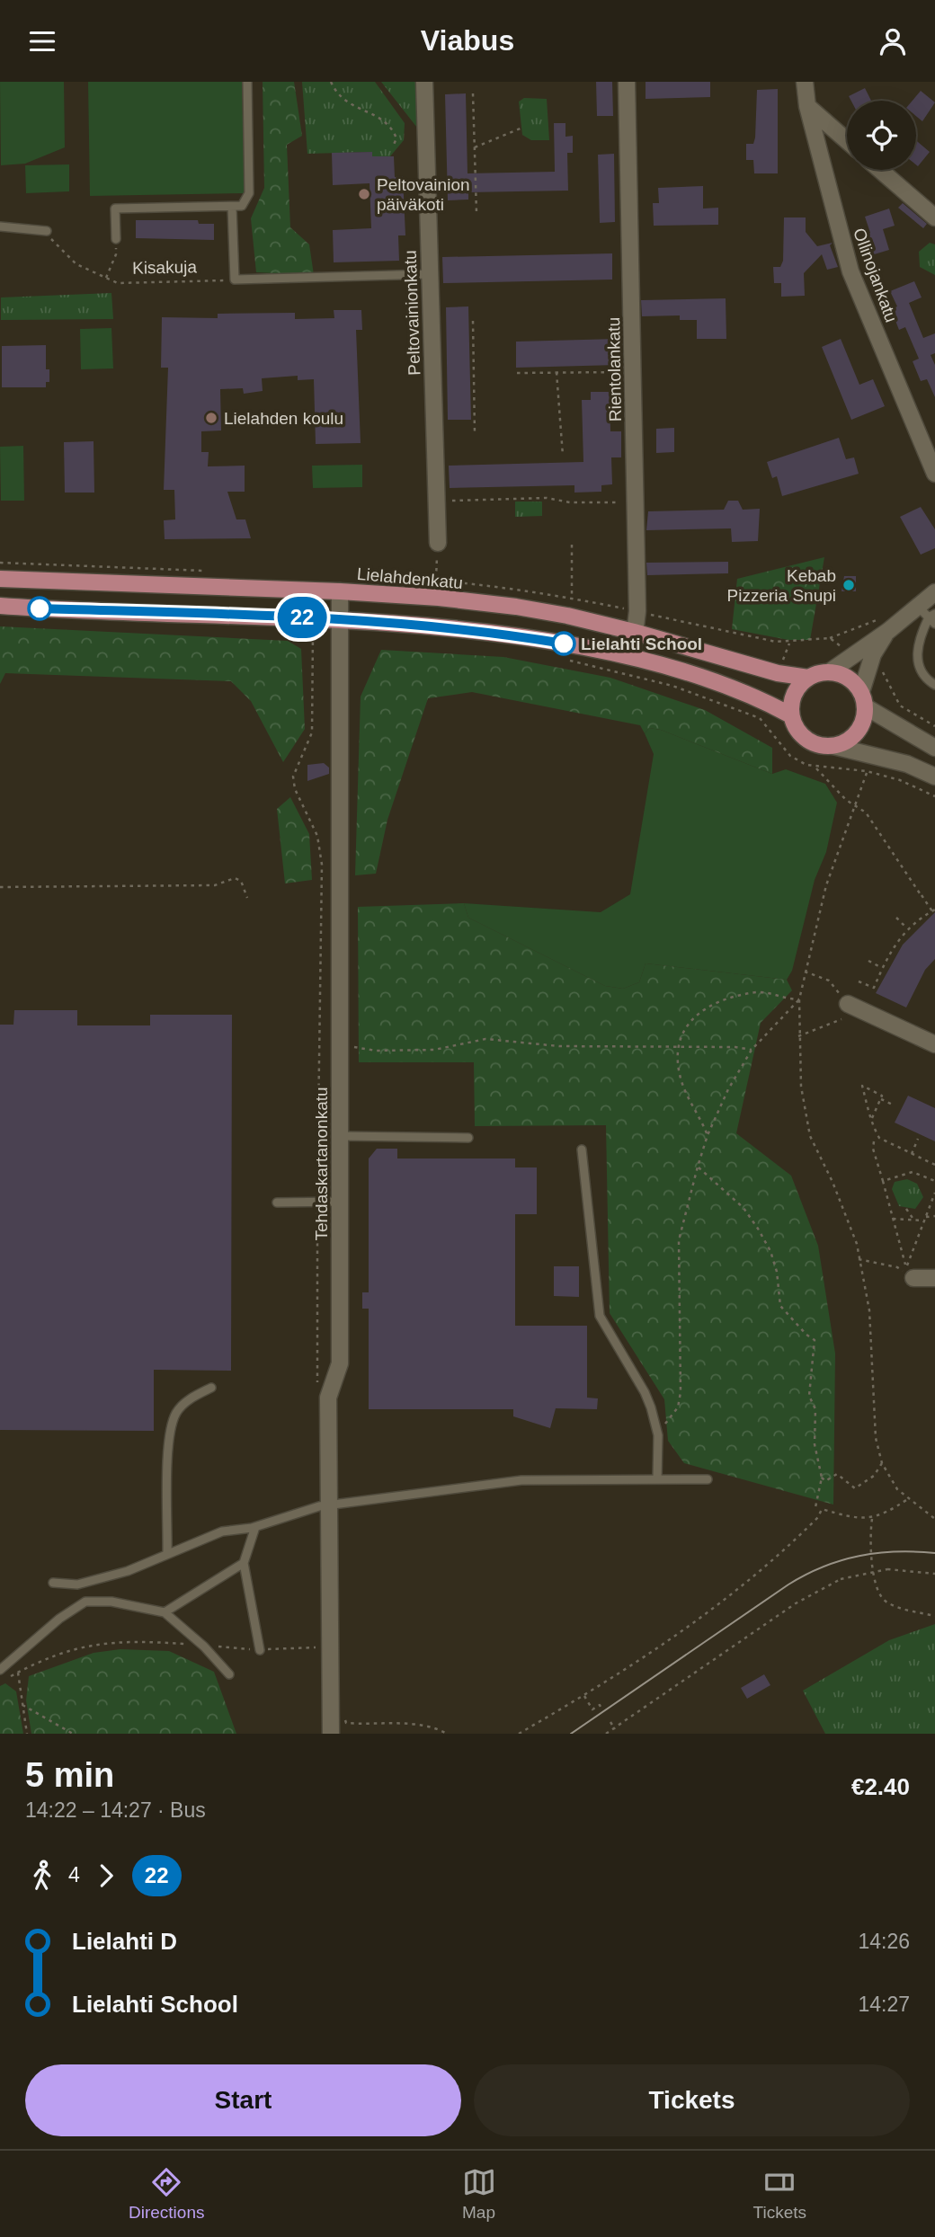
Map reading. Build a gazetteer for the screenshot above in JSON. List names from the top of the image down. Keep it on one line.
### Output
{"streets":{"main road":["Lielahdenkatu"],"street":["Ollinojankatu","Peltovainionkatu","Rientolankatu","Tehdaskartanonkatu"],"path":["Kisakuja"]},"crossings":[["Rientolankatu","Lielahdenkatu"],["Lielahdenkatu","Tehdaskartanonkatu"]],"places":["Peltovainion päiväkoti","Lielahden koulu","Kebab Pizzeria Snupi","Lielahti School"],"lines":["bus line 22"],"page":{"header":"Viabus","on_map":"22","heading":["5 min","14:22 – 14:27 · Bus","€2.40"],"legs":["4","22"],"list":[{"name":"Lielahti D","value":"14:26"},{"name":"Lielahti School","value":"14:27"}],"buttons":["Start","Tickets"],"tabs":["Directions","Map","Tickets"]}}
